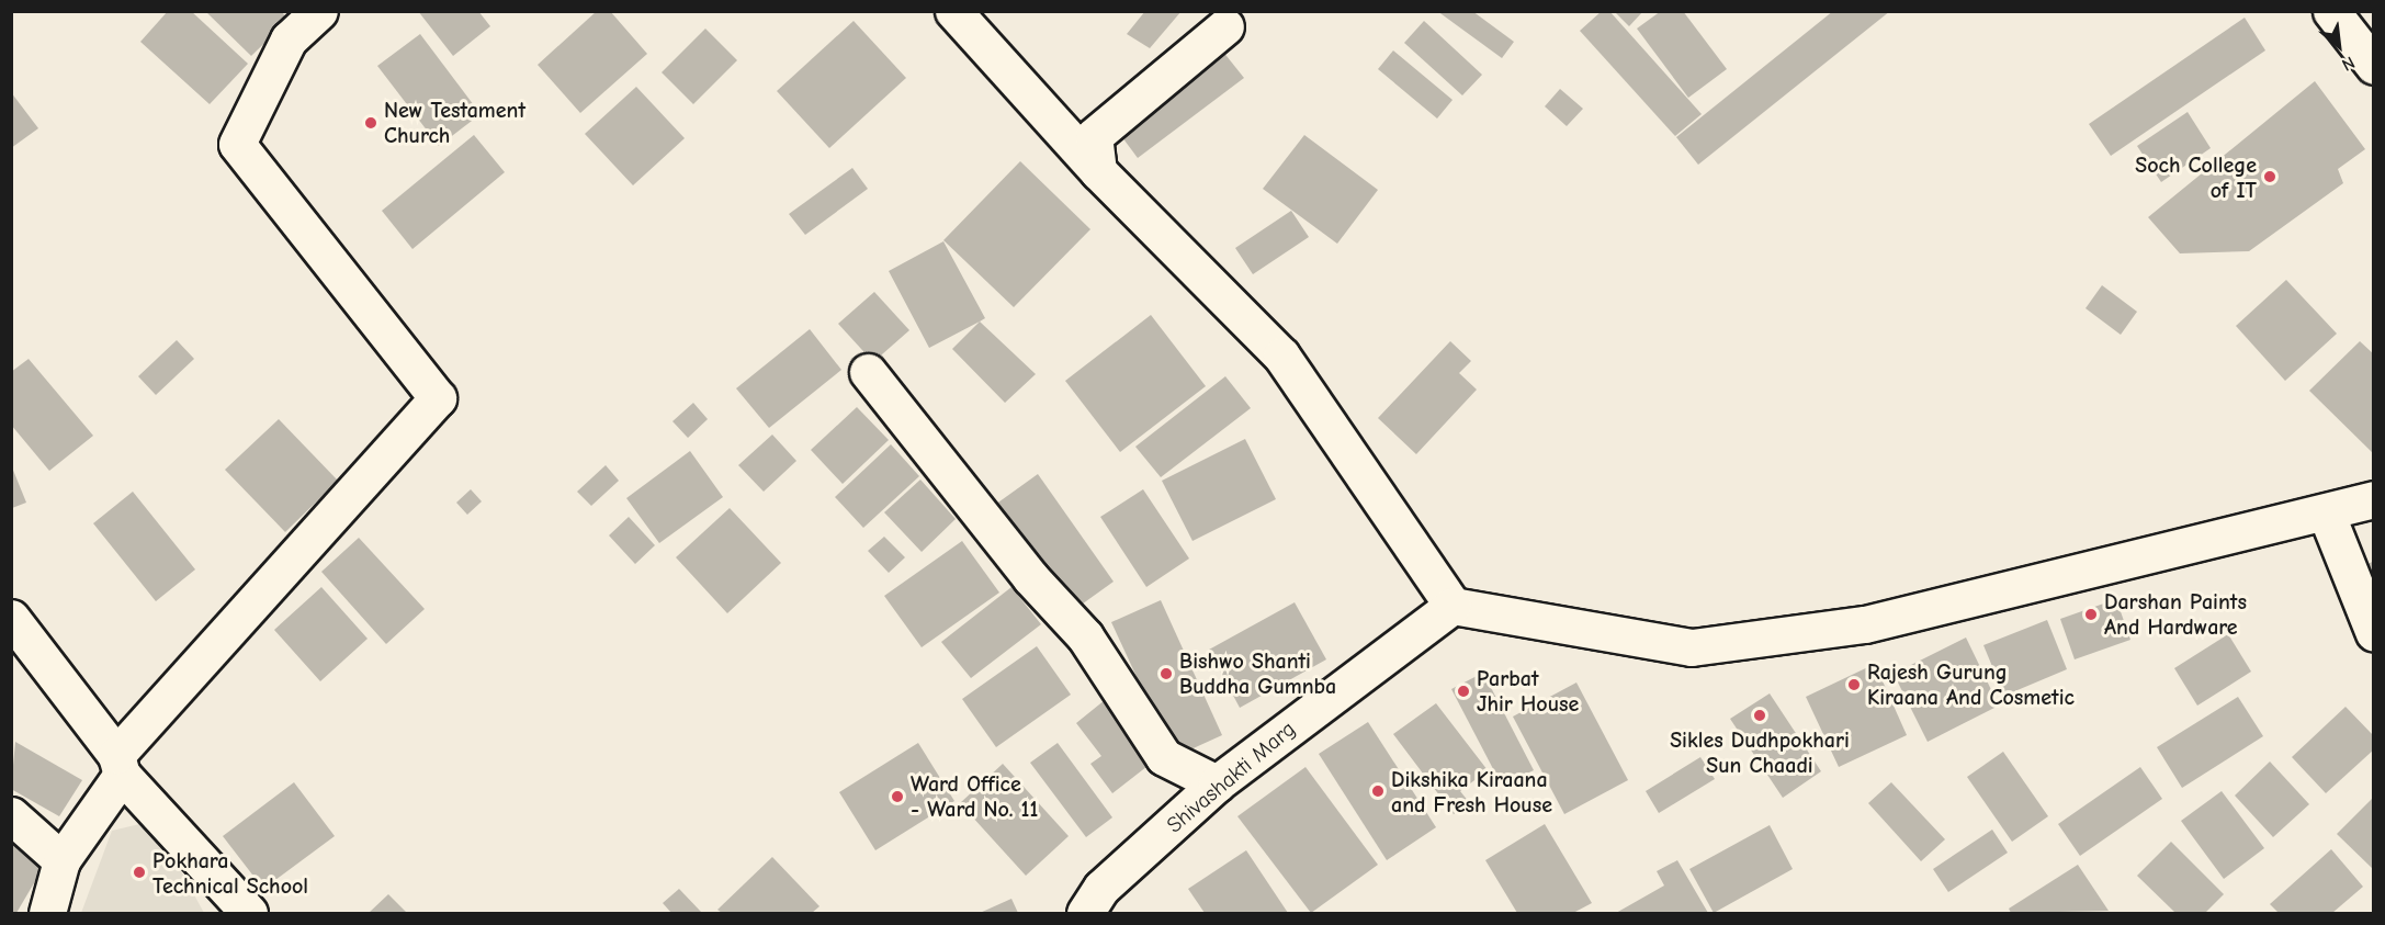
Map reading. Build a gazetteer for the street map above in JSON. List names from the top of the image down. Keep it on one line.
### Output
{"streets":{"street":["Shivashakti Marg"]},"places":["New Testament Church","Soch College of IT","Darshan Paints And Hardware","Bishwo Shanti Buddha Gumnba","Rajesh Gurung Kiraana And Cosmetic","Parbat Jhir House","Sikles Dudhpokhari Sun Chaadi","Dikshika Kiraana and Fresh House","Ward Office - Ward No. 11","Pokhara Technical School"],"north":"bottom right"}
